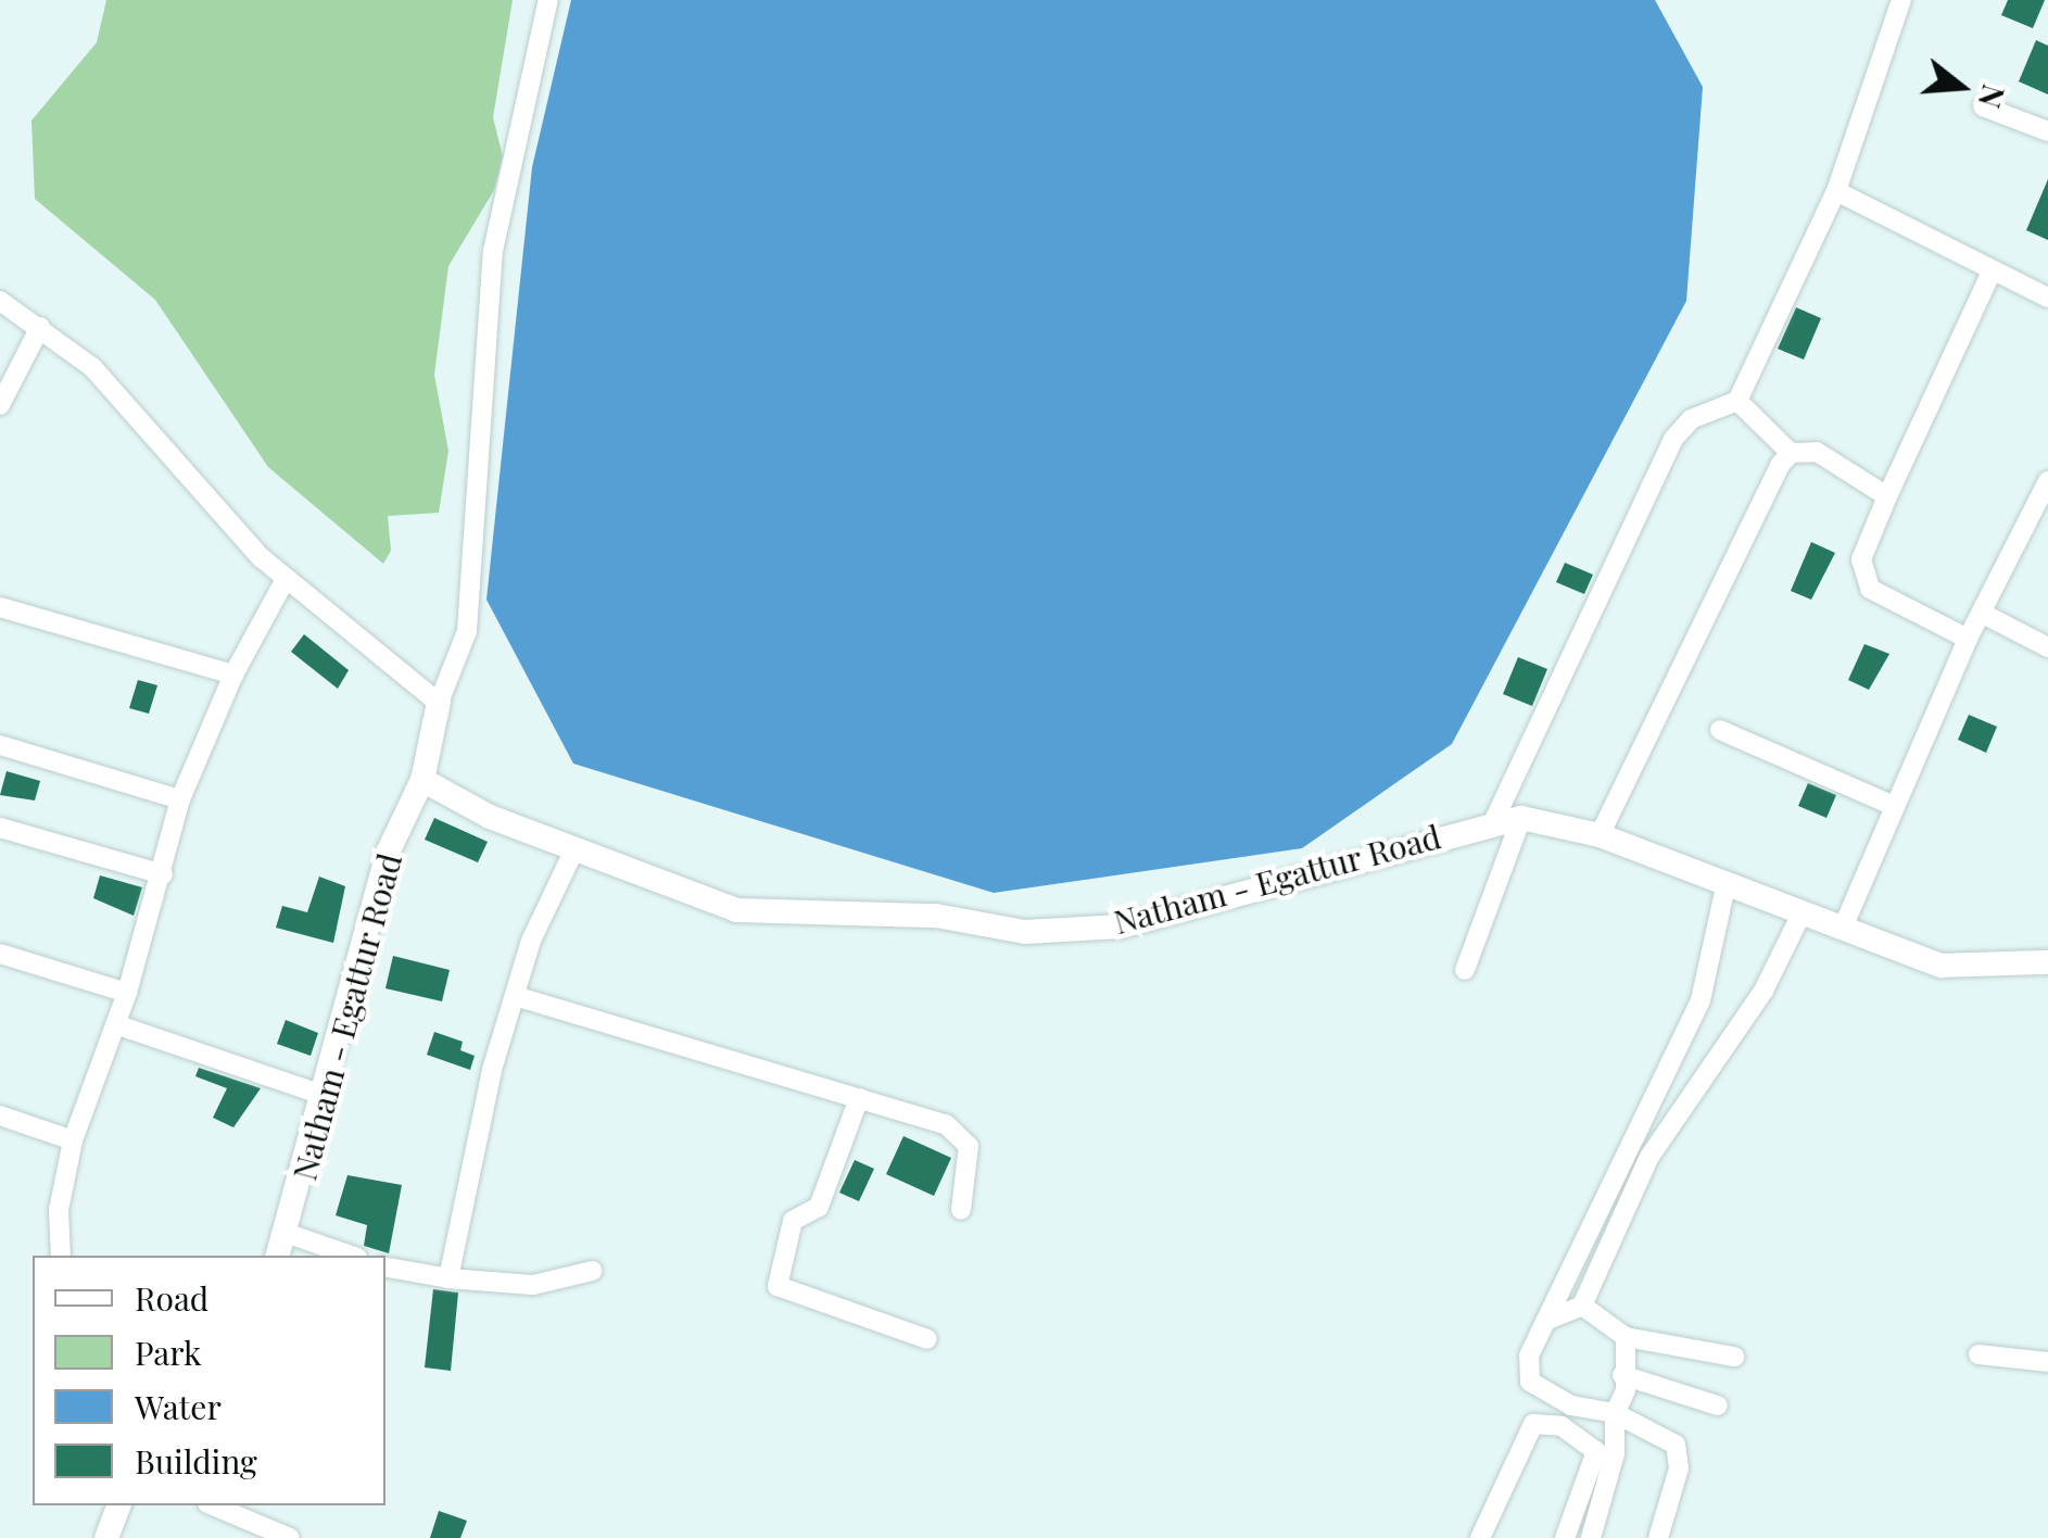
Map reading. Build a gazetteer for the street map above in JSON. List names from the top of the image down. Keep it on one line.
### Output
{"streets":{"street":["Natham - Egattur Road"]},"legend":["Road","Park","Water","Building"],"north":"right"}
